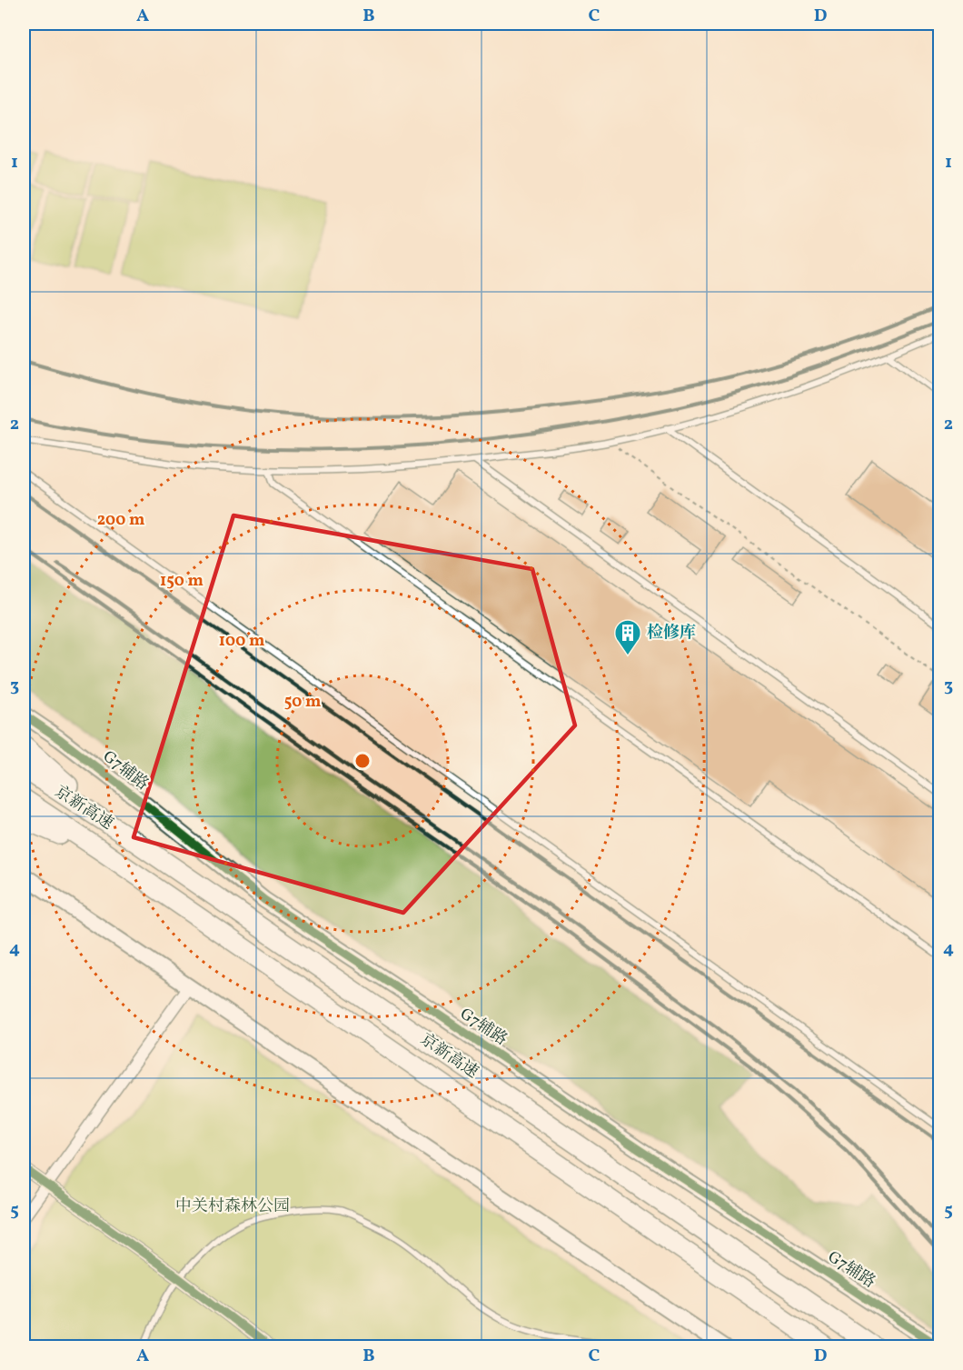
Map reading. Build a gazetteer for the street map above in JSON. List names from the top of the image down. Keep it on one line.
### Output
{"streets":{"highway":["京新高速"],"street":["G7辅路"]},"parks":["中关村森林公园"],"places":{"building":["检修库"]},"grid":{"columns":["A","B","C","D"],"rows":["1","2","3","4","5"]},"rings":["200 m","150 m","100 m","50 m"]}
